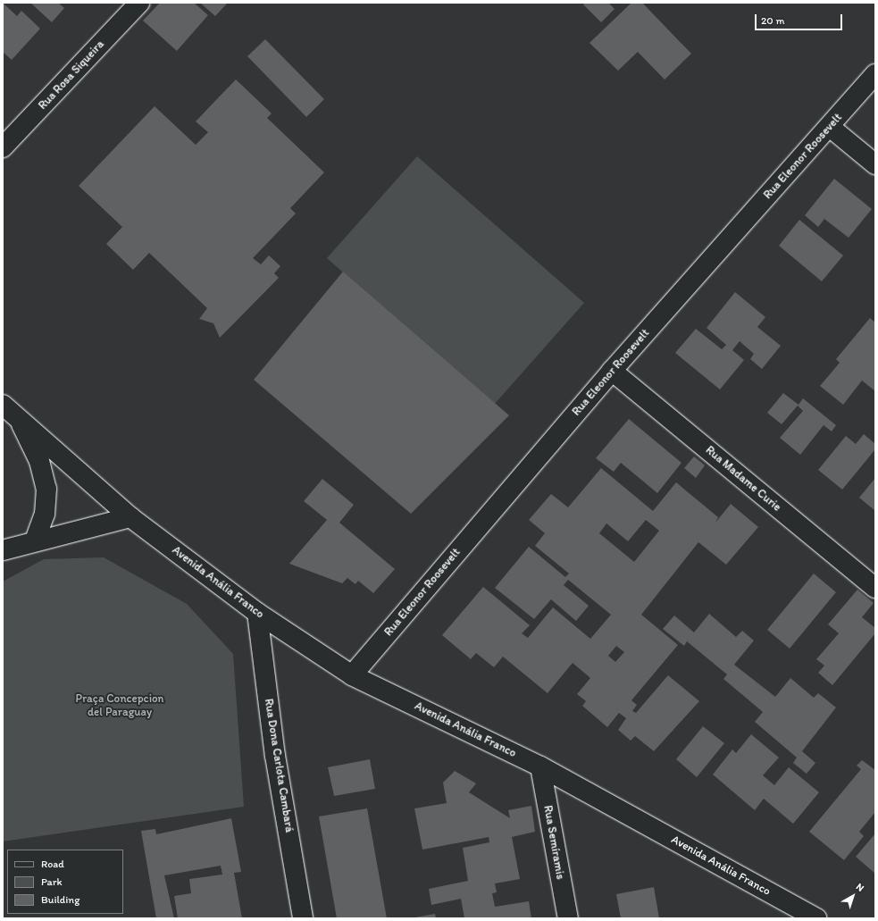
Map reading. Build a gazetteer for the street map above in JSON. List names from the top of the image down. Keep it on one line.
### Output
{"streets":{"street":["Rua Rosa Siqueira","Rua Eleonor Roosevelt","Rua Madame Curie","Avenida Anália Franco","Rua Dona Carlota Cambará","Rua Semíramis"]},"crossings":[["Rua Eleonor Roosevelt","Rua Madame Curie"],["Rua Eleonor Roosevelt","Avenida Anália Franco"],["Avenida Anália Franco","Rua Dona Carlota Cambará"],["Avenida Anália Franco","Rua Semíramis"]],"parks":["Praça Concepcion del Paraguay"],"legend":["Road","Park","Building"],"scale_bar":"20 m","north":"top right"}
